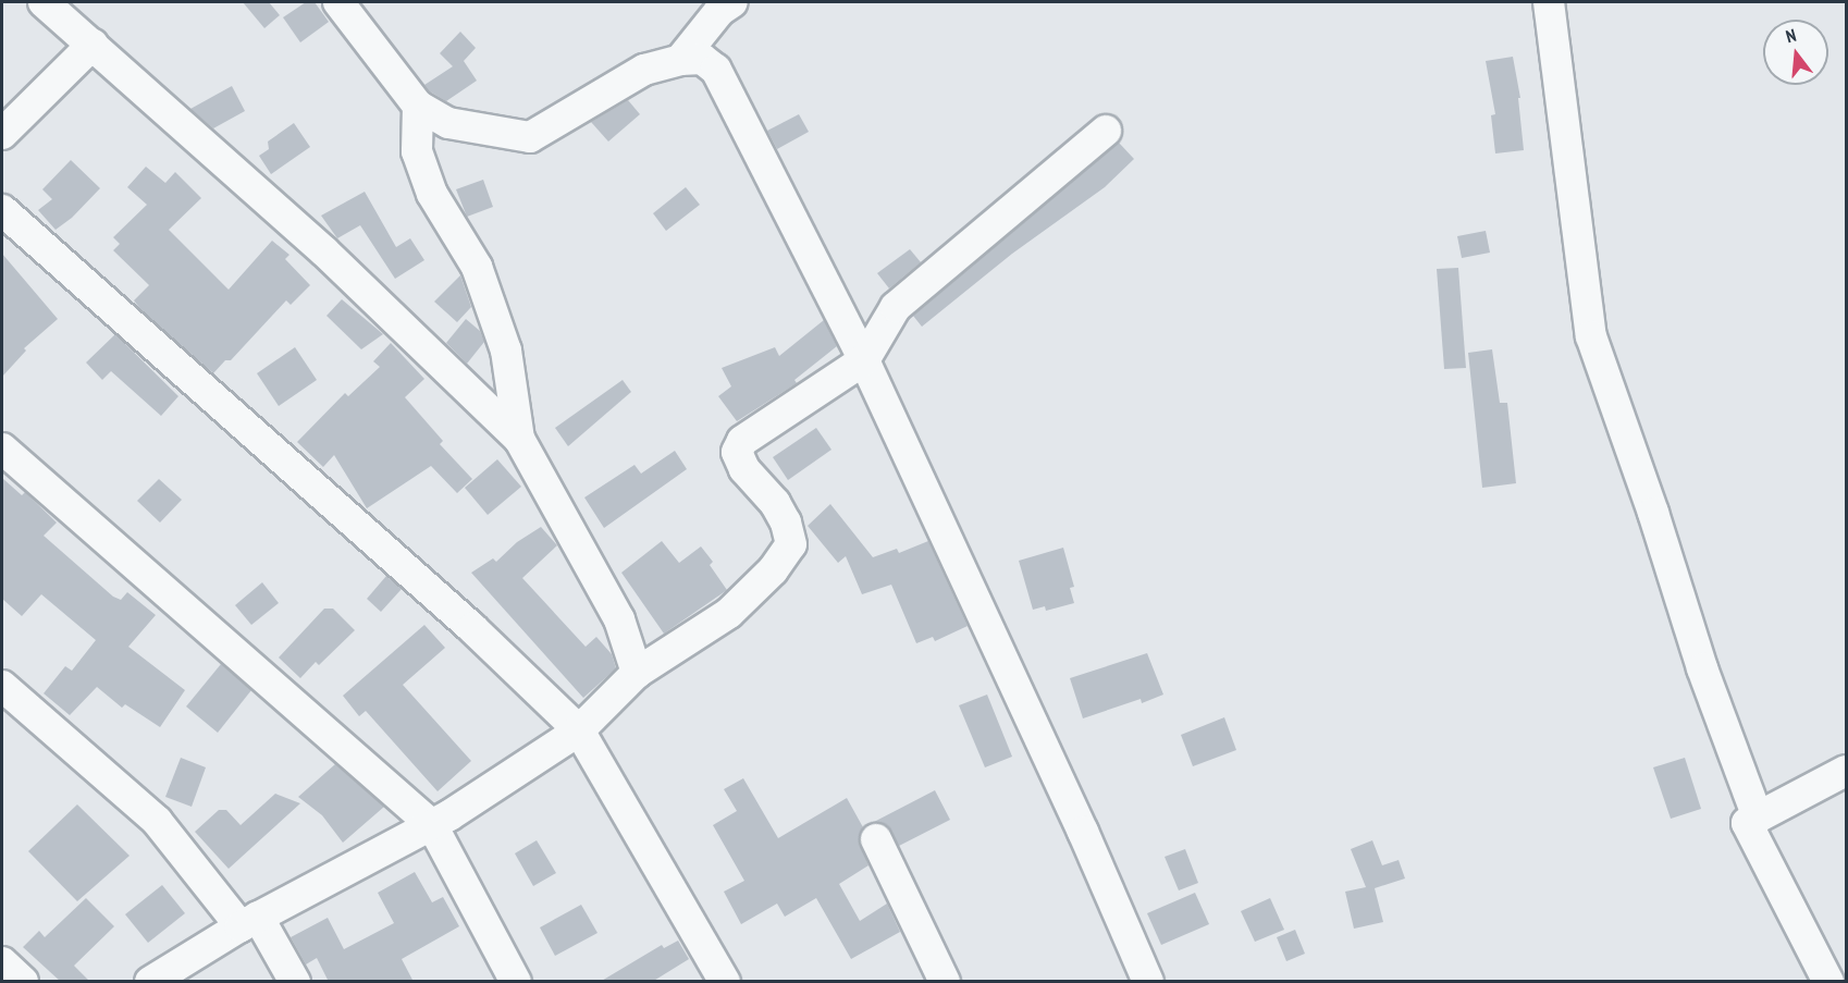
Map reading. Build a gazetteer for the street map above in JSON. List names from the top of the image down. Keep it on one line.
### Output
{"north":"top"}
